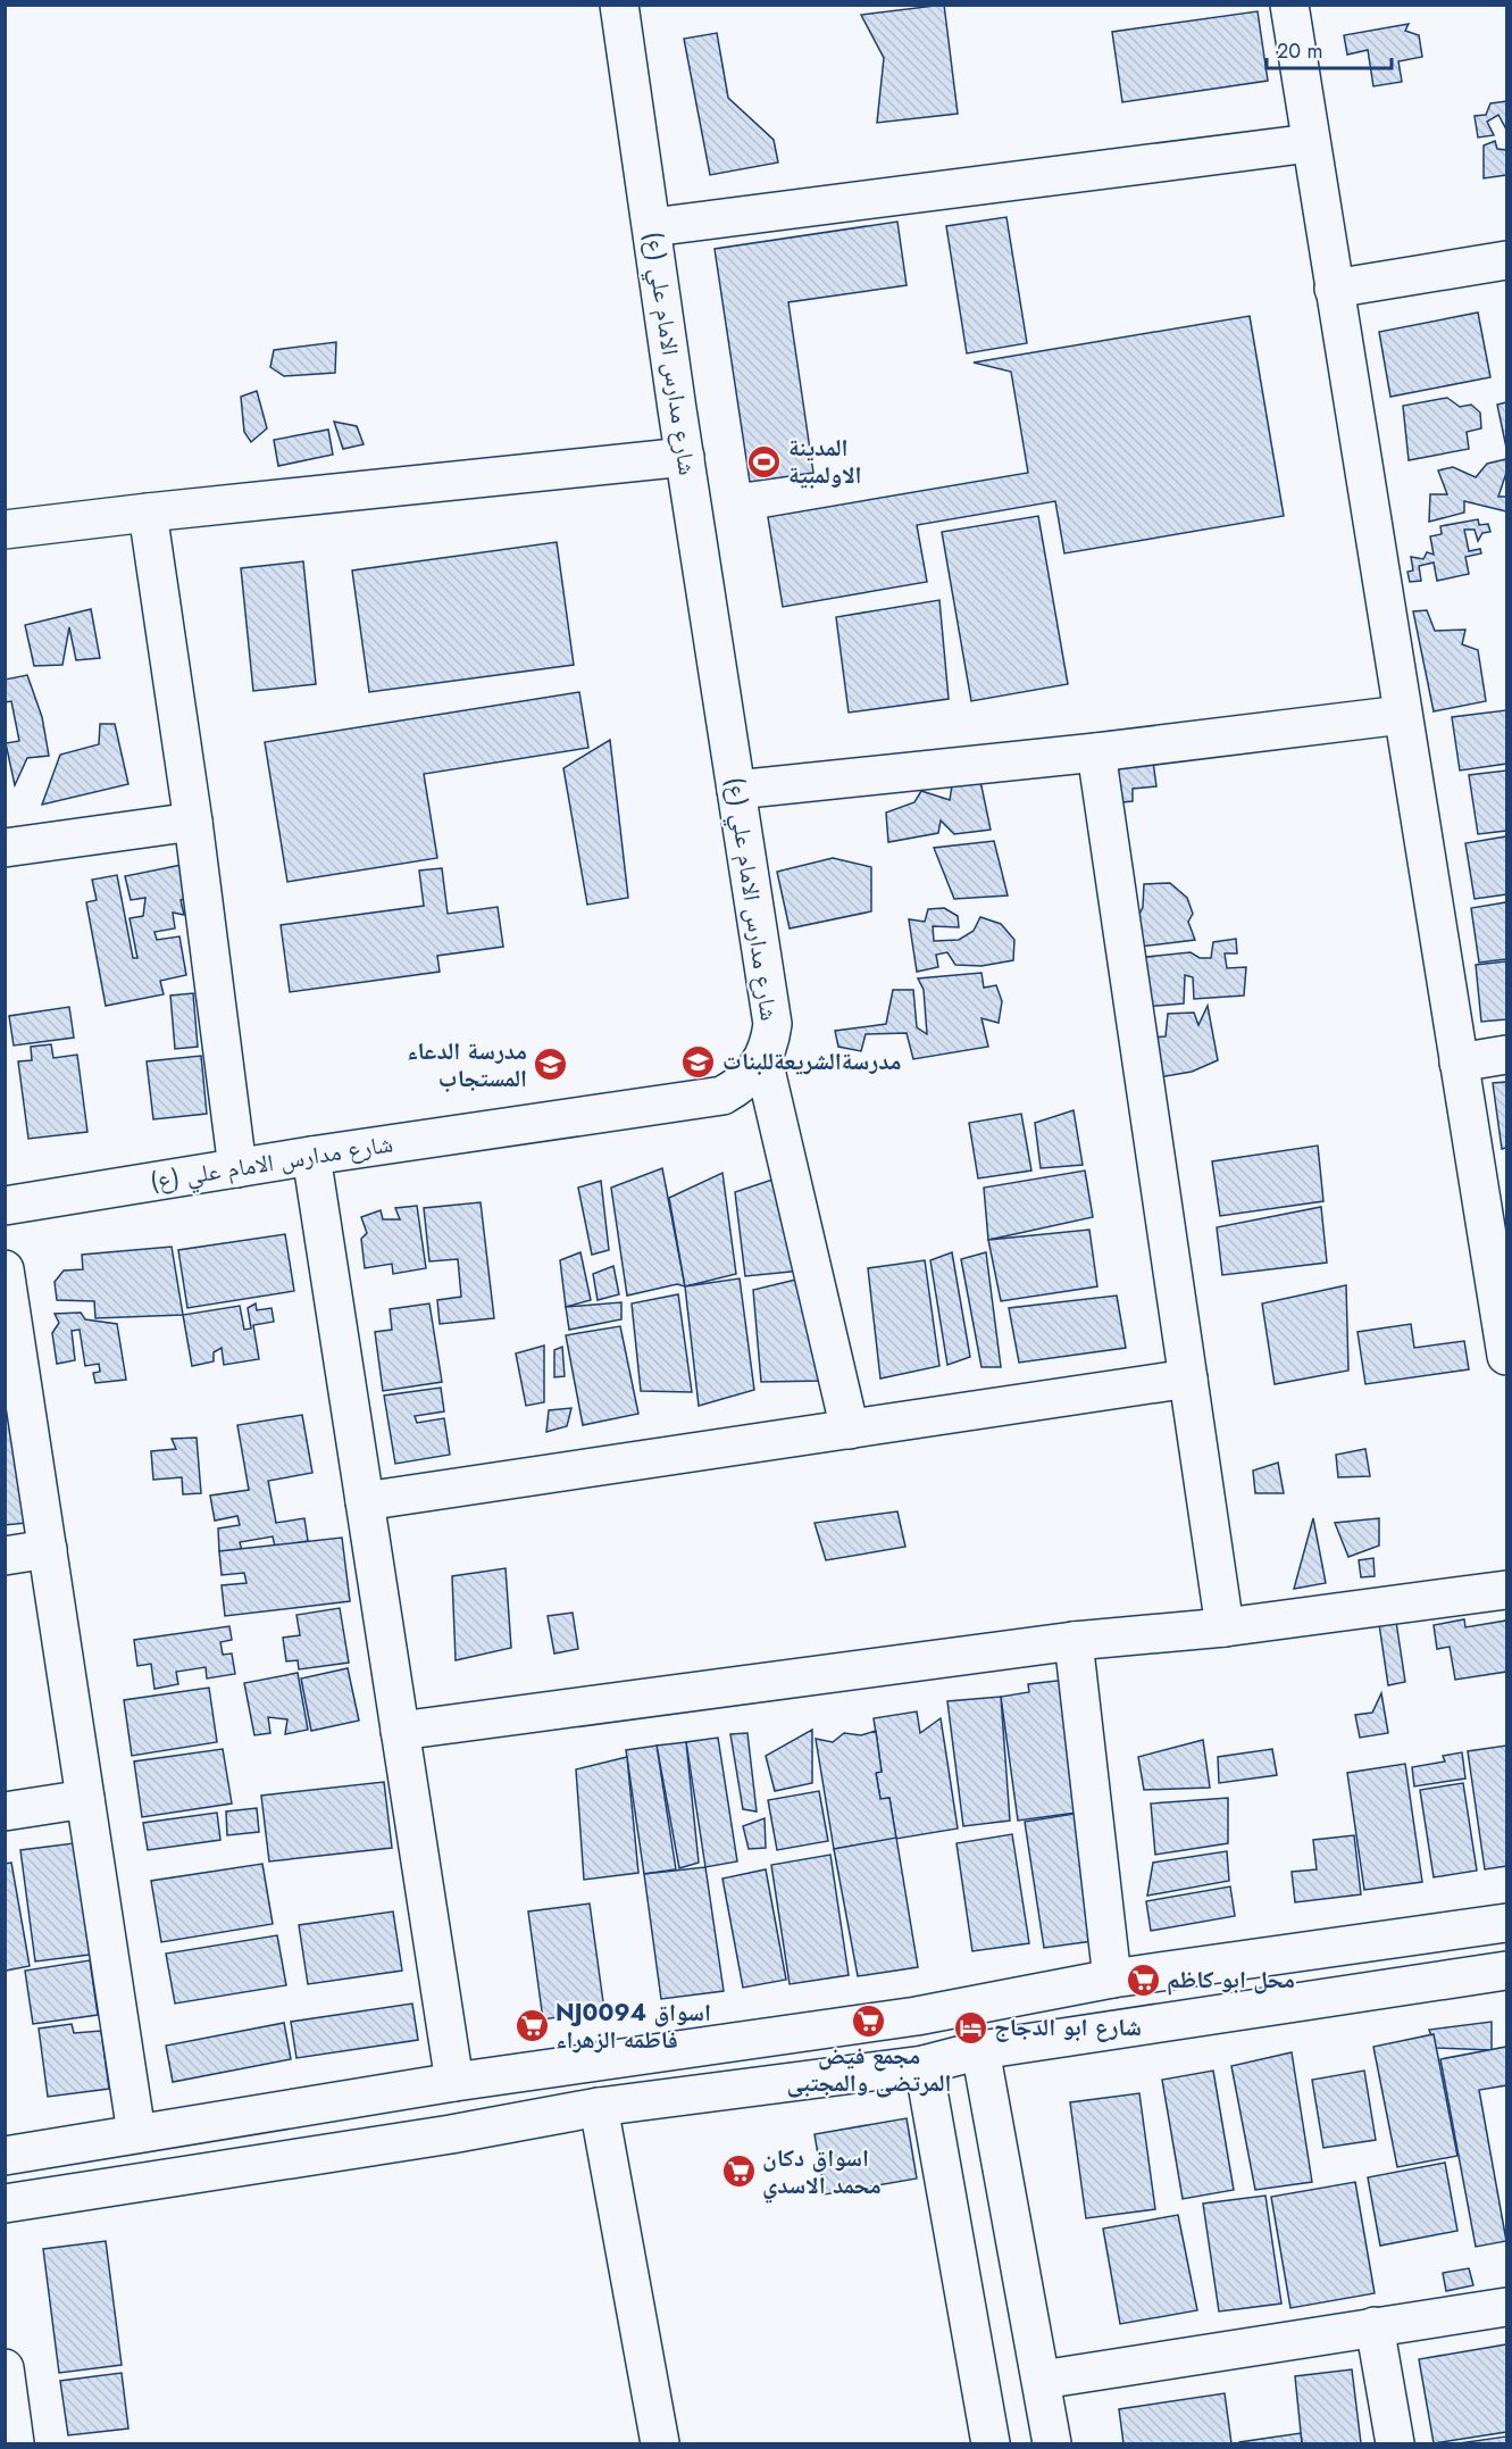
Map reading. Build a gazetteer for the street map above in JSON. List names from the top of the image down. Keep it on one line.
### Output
{"streets":{"street":["شارع مدارس الامام علي (ع)"]},"places":{"sports":["المدينة الاولمبية"],"school or university":["مدرسةالشريعةللبنات","مدرسة الدعاء المستجاب"],"supermarket":["محل ابو كاظم","مجمع فيض المرتضى والمجتبى","NJ0094 اسواق فاطمه الزهراء","اسواق دكان محمد الاسدي"],"hotel":["شارع ابو الدجاج"]},"scale_bar":"20 m"}
